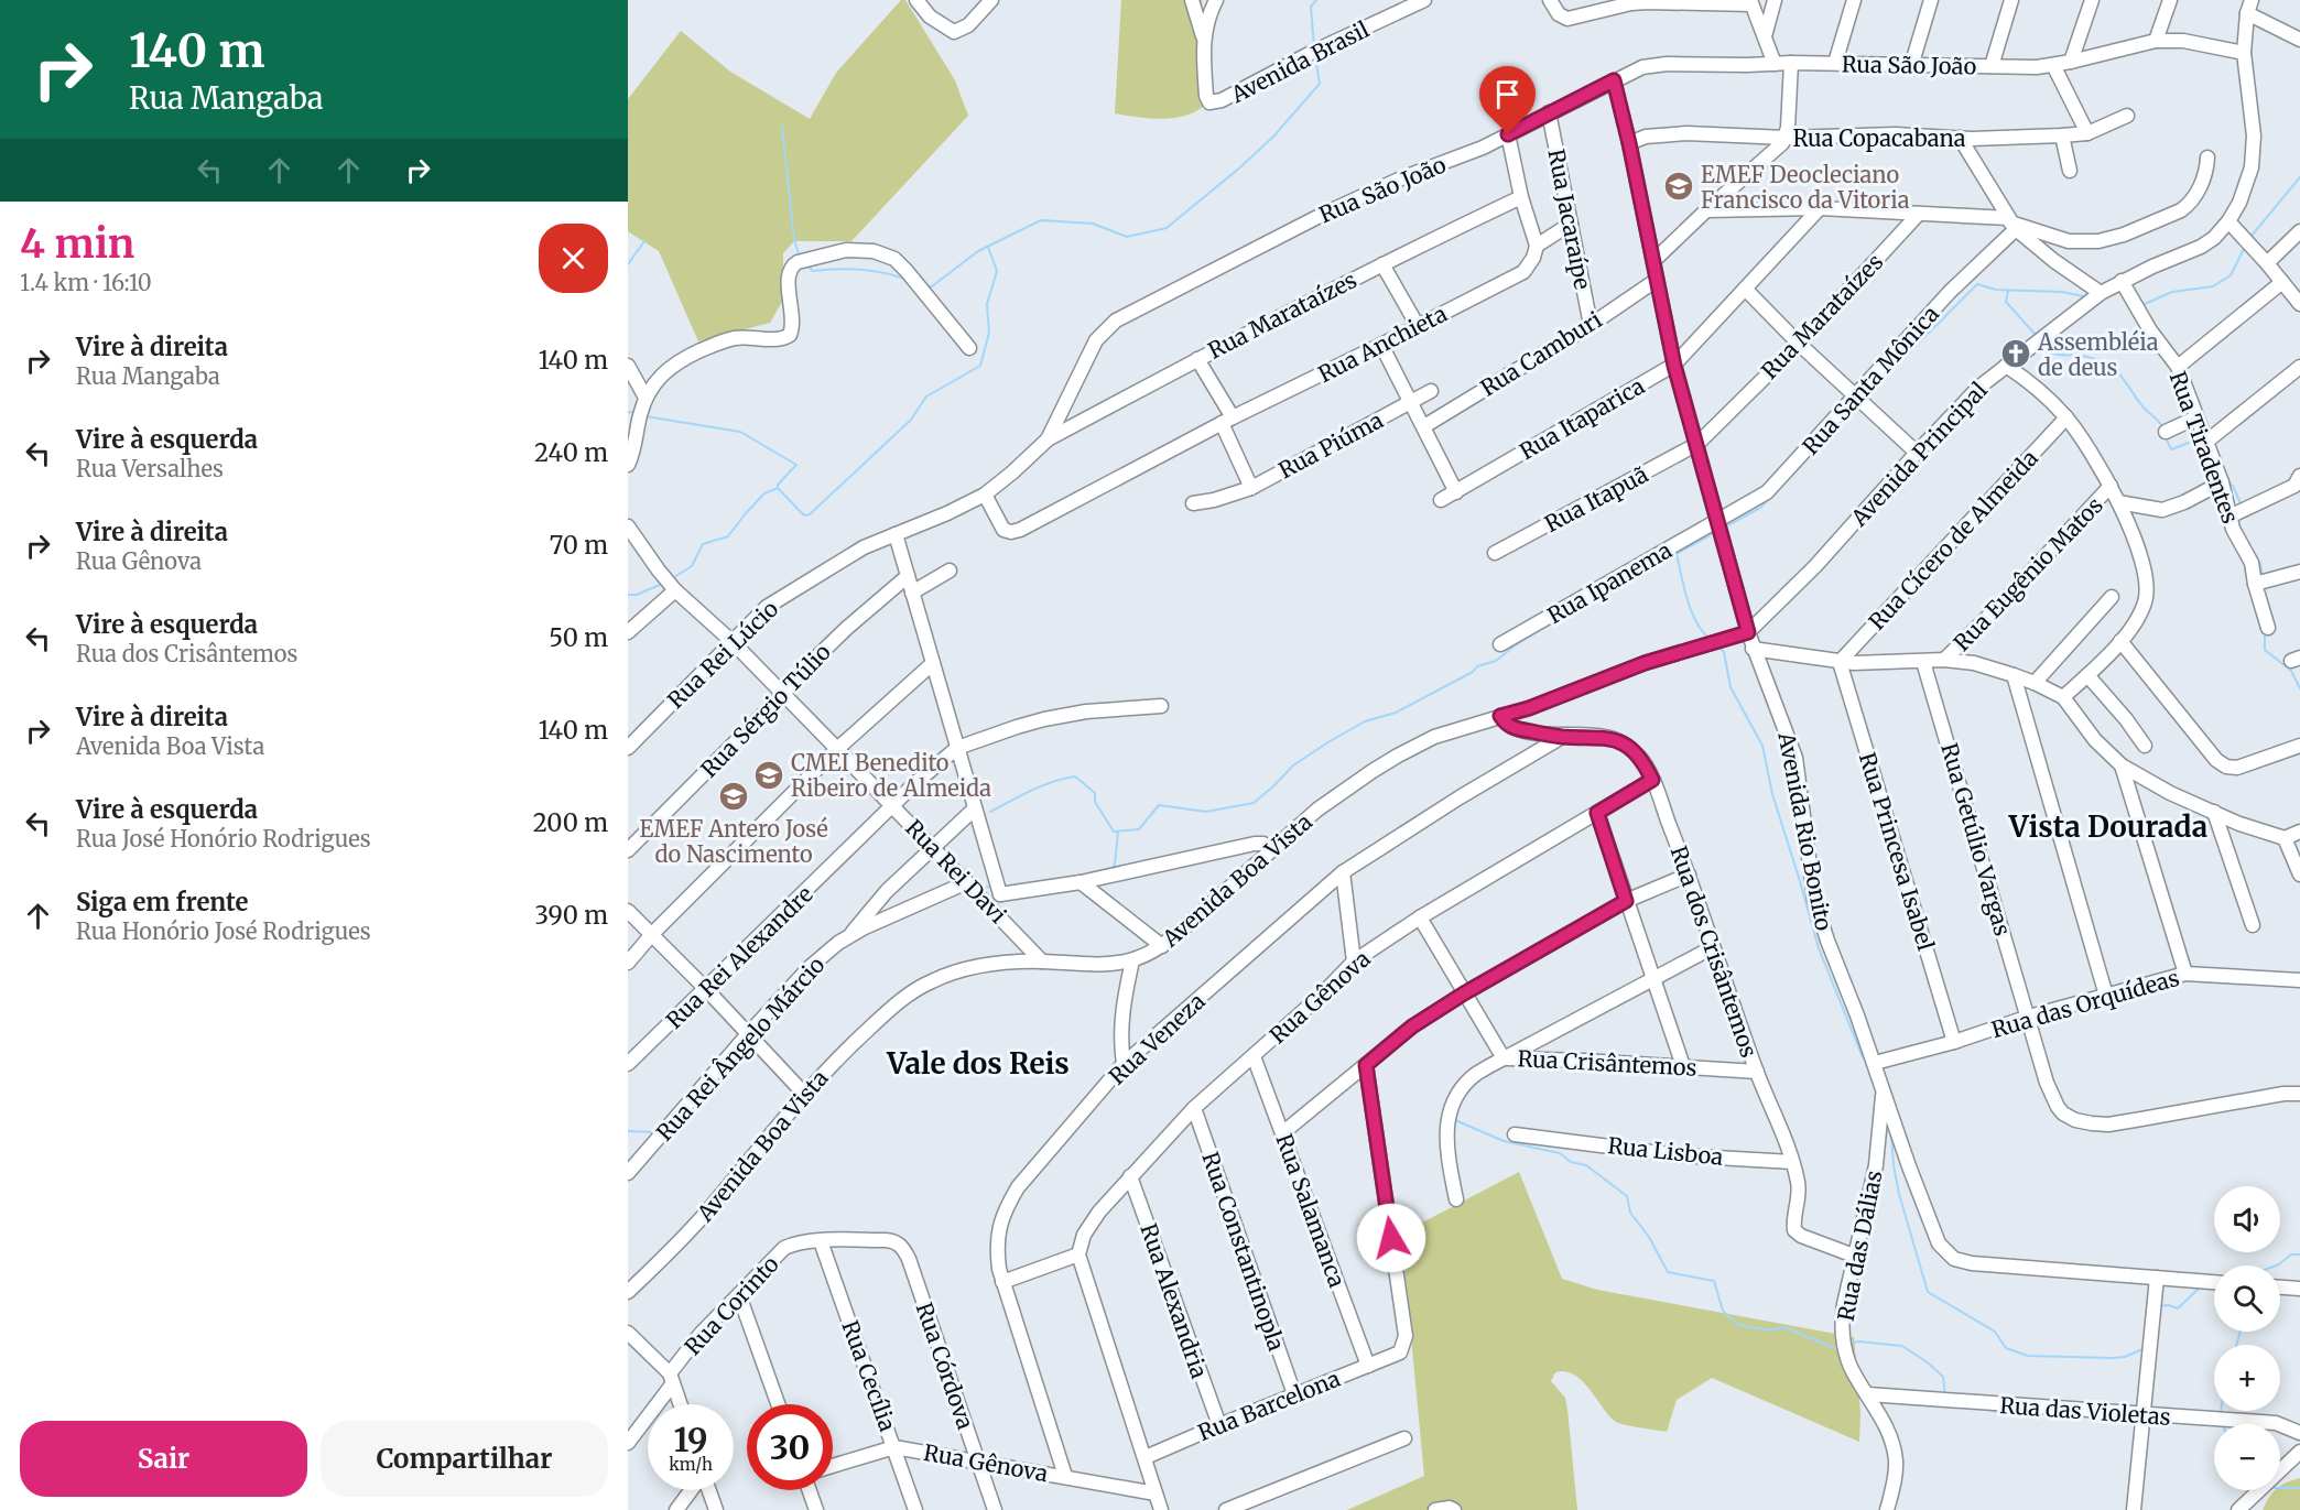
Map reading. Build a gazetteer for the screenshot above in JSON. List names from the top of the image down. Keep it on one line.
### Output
{"streets":{"street":["Avenida Brasil","Rua São João","Rua Copacabana","Rua Jacaraípe","Rua Marataízes","Rua Anchieta","Rua Camburi","Rua Santa Mônica","Rua Itaparica","Rua Piúma","Rua Tiradentes","Avenida Principal","Rua Itapuã","Rua Cícero de Almeida","Rua Eugênio Matos","Rua Ipanema","Rua Rei Lúcio","Rua Sérgio Túlio","Avenida Rio Bonito","Rua Getúlio Vargas","Rua Princesa Isabel","Rua Rei Davi","Avenida Boa Vista","Rua dos Crisântemos","Rua Rei Alexandre","Rua Gênova","Rua das Orquídeas","Rua Veneza","Rua Rei Ângelo Márcio","Rua Crisântemos","Rua Lisboa","Rua Salamanca","Rua das Dálias","Rua Constantinopla","Rua Alexandria","Rua Corinto","Rua Córdova","Rua Cecília","Rua Barcelona","Rua das Violetas"]},"crossings":[["Rua São João","Rua Jacaraípe"],["Rua São João","Rua Marataízes"],["Rua São João","Rua Anchieta"],["Rua São João","Avenida Principal"],["Rua São João","Rua Rei Lúcio"],["Rua São João","Avenida Rio Bonito"],["Rua Copacabana","Avenida Rio Bonito"],["Rua Jacaraípe","Rua Camburi"],["Rua Marataízes","Rua Itapuã"],["Rua Marataízes","Avenida Rio Bonito"],["Rua Camburi","Avenida Rio Bonito"],["Rua Santa Mônica","Rua Ipanema"],["Rua Santa Mônica","Avenida Rio Bonito"],["Rua Itaparica","Avenida Rio Bonito"],["Rua Tiradentes","Avenida Principal"],["Avenida Principal","Avenida Rio Bonito"],["Avenida Principal","Avenida Boa Vista"],["Rua Itapuã","Avenida Rio Bonito"],["Rua Cícero de Almeida","Rua Princesa Isabel"],["Rua Ipanema","Avenida Rio Bonito"],["Rua Rei Lúcio","Rua Rei Davi"],["Rua Sérgio Túlio","Rua Rei Davi"],["Avenida Rio Bonito","Avenida Boa Vista"],["Avenida Rio Bonito","Rua das Orquídeas"],["Avenida Rio Bonito","Rua das Dálias"],["Rua Getúlio Vargas","Rua das Orquídeas"],["Rua Princesa Isabel","Rua das Orquídeas"],["Rua Rei Davi","Avenida Boa Vista"],["Rua Rei Davi","Rua Rei Alexandre"],["Rua Rei Davi","Rua Rei Ângelo Márcio"],["Avenida Boa Vista","Rua dos Crisântemos"],["Rua dos Crisântemos","Rua Gênova"],["Rua dos Crisântemos","Rua Veneza"],["Rua dos Crisântemos","Rua Crisântemos"],["Rua dos Crisântemos","Rua Lisboa"],["Rua dos Crisântemos","Rua das Dálias"],["Rua Gênova","Rua Veneza"],["Rua Gênova","Rua Crisântemos"],["Rua Gênova","Rua Salamanca"],["Rua Gênova","Rua Constantinopla"],["Rua Gênova","Rua Alexandria"],["Rua Gênova","Rua Córdova"],["Rua Gênova","Rua Cecília"],["Rua Salamanca","Rua Barcelona"],["Rua das Dálias","Rua das Violetas"],["Rua Constantinopla","Rua Barcelona"],["Rua Alexandria","Rua Barcelona"],["Rua Corinto","Rua Córdova"],["Rua Corinto","Rua Cecília"]],"districts":["Vista Dourada","Vale dos Reis"],"places":{"school or university":["EMEF Deocleciano Francisco da Vitoria","CMEI Benedito Ribeiro de Almeida","EMEF Antero José do Nascimento"],"church":["Assembléia de deus"]},"page":{"turn":["140 m","Rua Mangaba"],"heading":["4 min","1.4 km · 16:10"],"list":[{"name":"Vire à direita","note":"Rua Mangaba","value":"140 m"},{"name":"Vire à esquerda","note":"Rua Versalhes","value":"240 m"},{"name":"Vire à direita","note":"Rua Gênova","value":"70 m"},{"name":"Vire à esquerda","note":"Rua dos Crisântemos","value":"50 m"},{"name":"Vire à direita","note":"Avenida Boa Vista","value":"140 m"},{"name":"Vire à esquerda","note":"Rua José Honório Rodrigues","value":"200 m"},{"name":"Siga em frente","note":"Rua Honório José Rodrigues","value":"390 m"}],"map_buttons":["+","−"],"speed":"19 km/h","limit":"30","buttons":["Sair","Compartilhar"]}}
